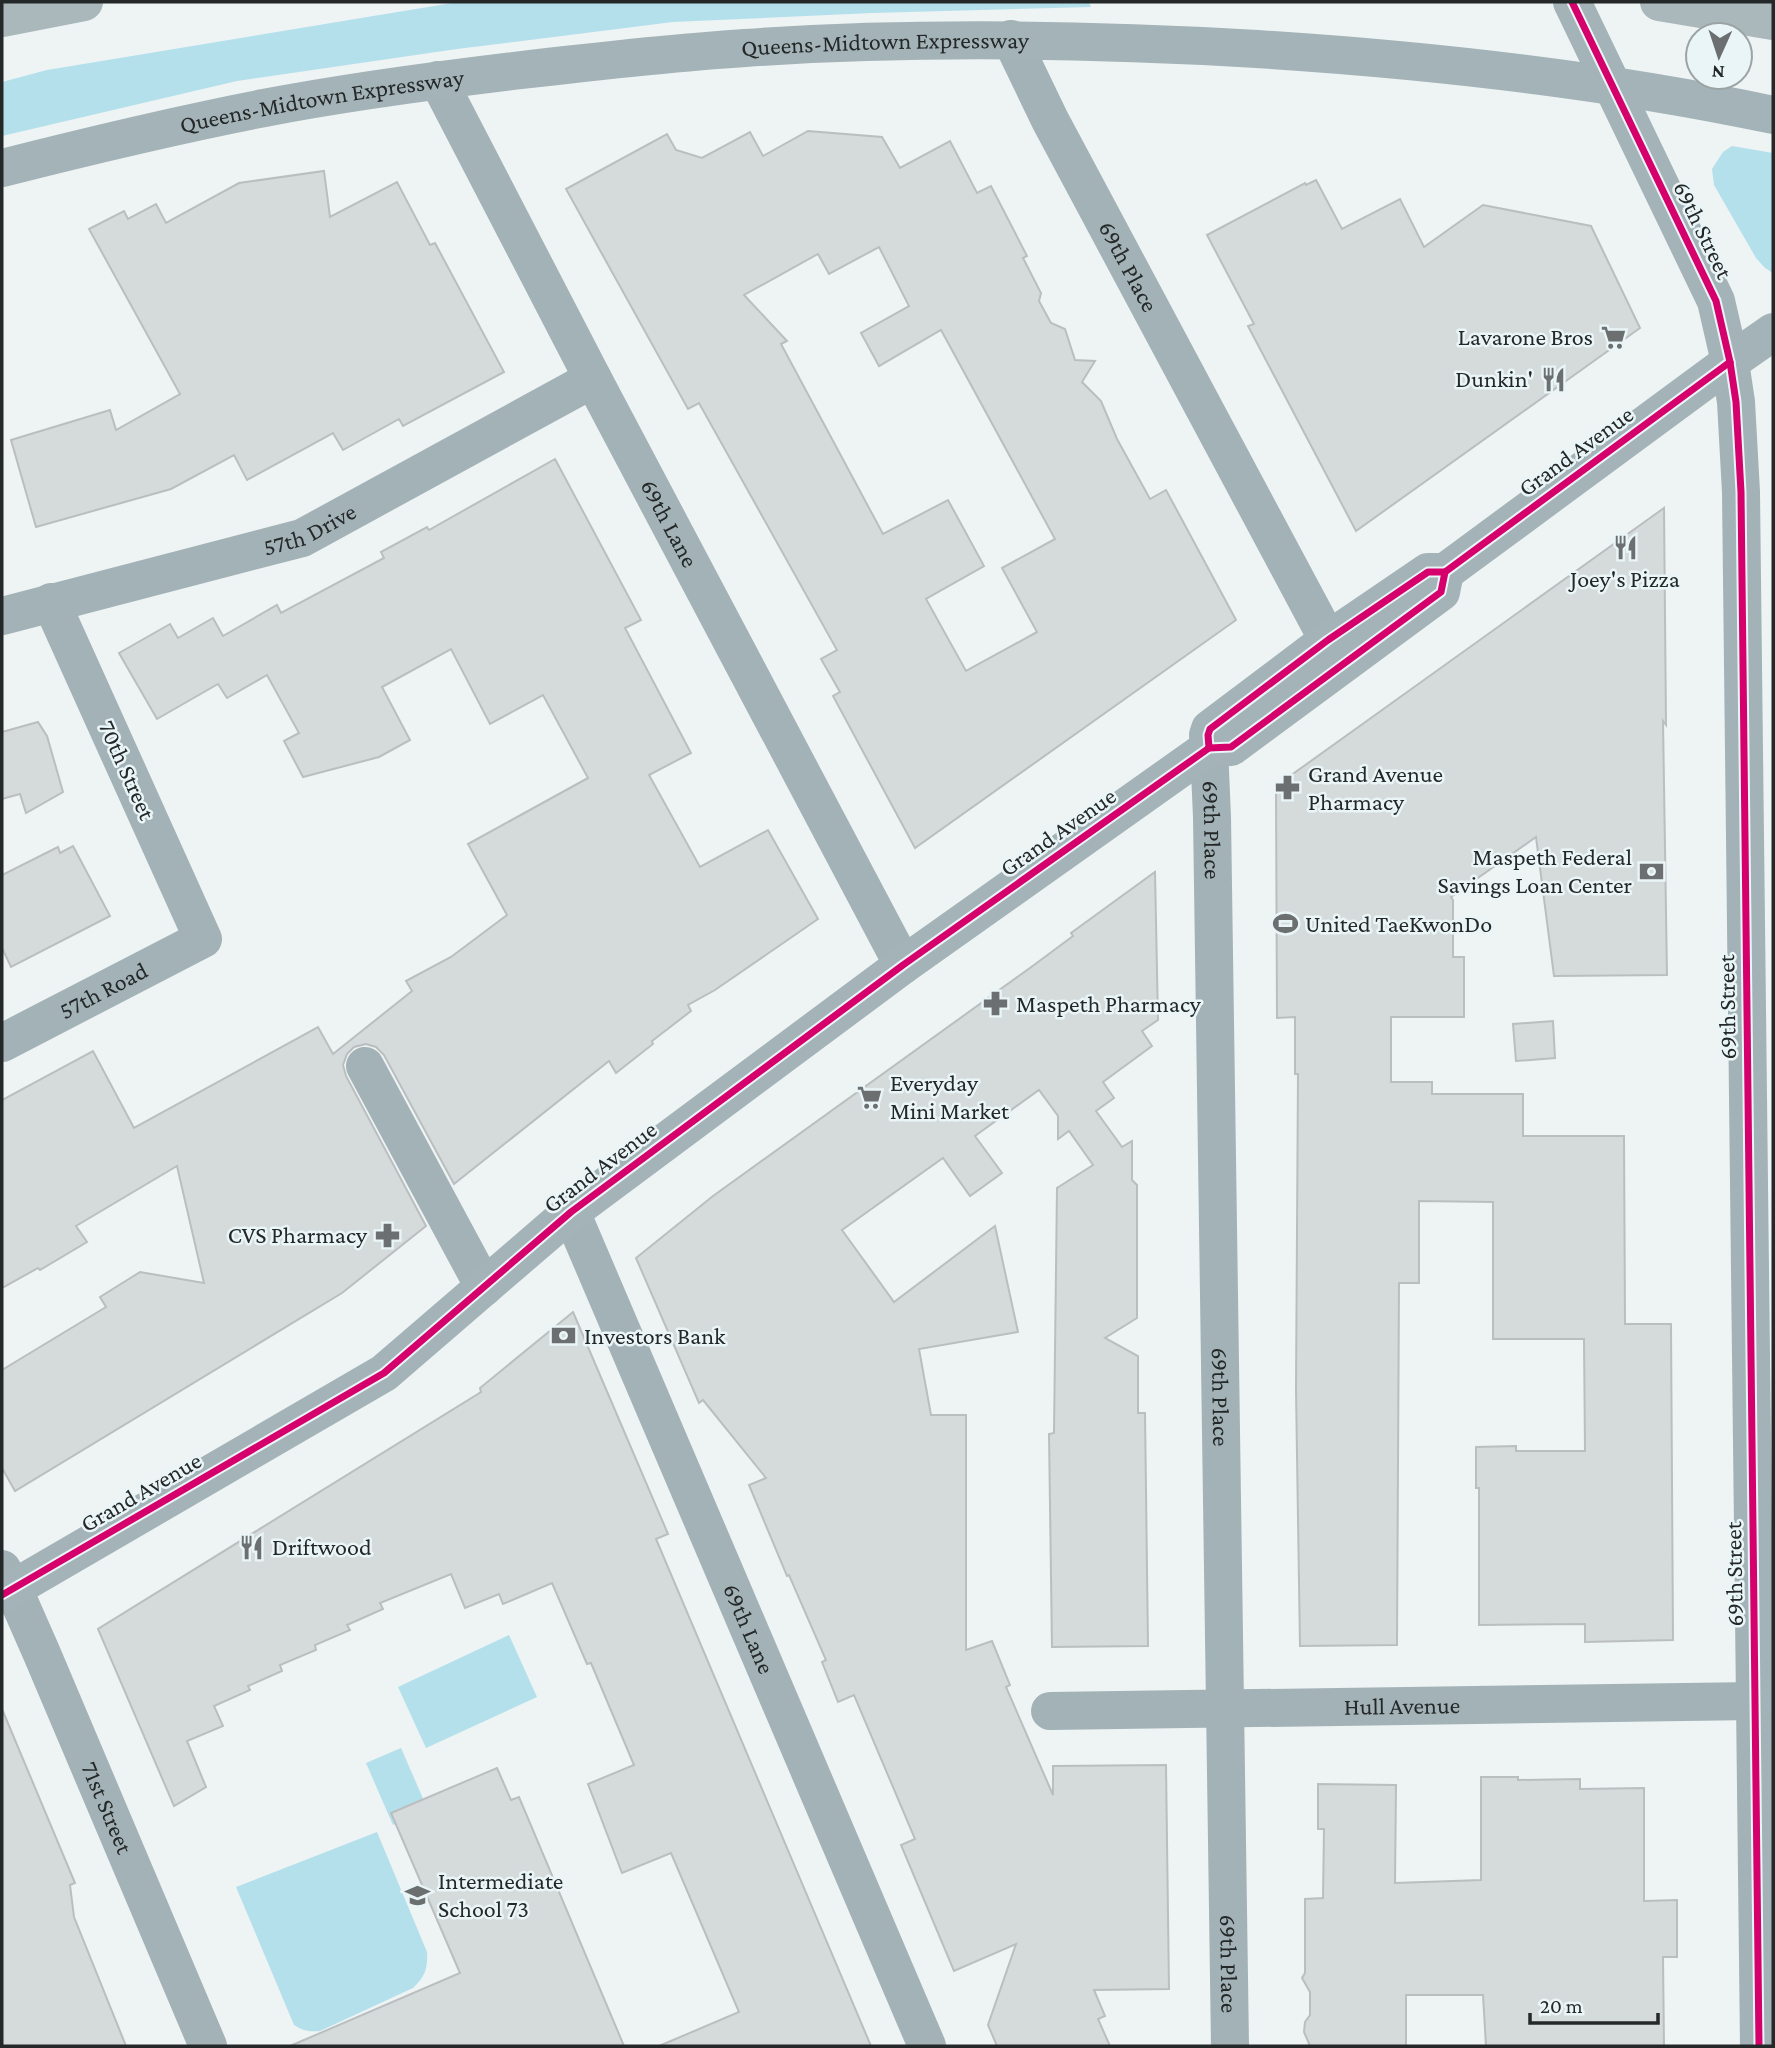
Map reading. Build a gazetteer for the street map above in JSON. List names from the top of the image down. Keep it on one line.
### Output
{"streets":{"main road":["Queens-Midtown Expressway","69th Street","Grand Avenue"],"street":["69th Place","69th Lane","57th Drive","70th Street","57th Road","Hull Avenue","71st Street"]},"crossings":[["Queens-Midtown Expressway","69th Street"],["Queens-Midtown Expressway","69th Place"],["Queens-Midtown Expressway","69th Lane"],["69th Street","Grand Avenue"],["69th Street","Hull Avenue"],["69th Place","Grand Avenue"],["69th Place","Hull Avenue"],["Grand Avenue","69th Lane"],["Grand Avenue","71st Street"],["69th Lane","57th Drive"],["57th Drive","70th Street"],["70th Street","57th Road"]],"places":{"supermarket":["Lavarone Bros","Everyday Mini Market"],"restaurant":["Dunkin'","Joey's Pizza","Driftwood"],"pharmacy":["Grand Avenue Pharmacy","Maspeth Pharmacy","CVS Pharmacy"],"bank":["Maspeth Federal Savings Loan Center","Investors Bank"],"sports":["United TaeKwonDo"],"school or university":["Intermediate School 73"]},"scale_bar":"20 m","north":"bottom"}
